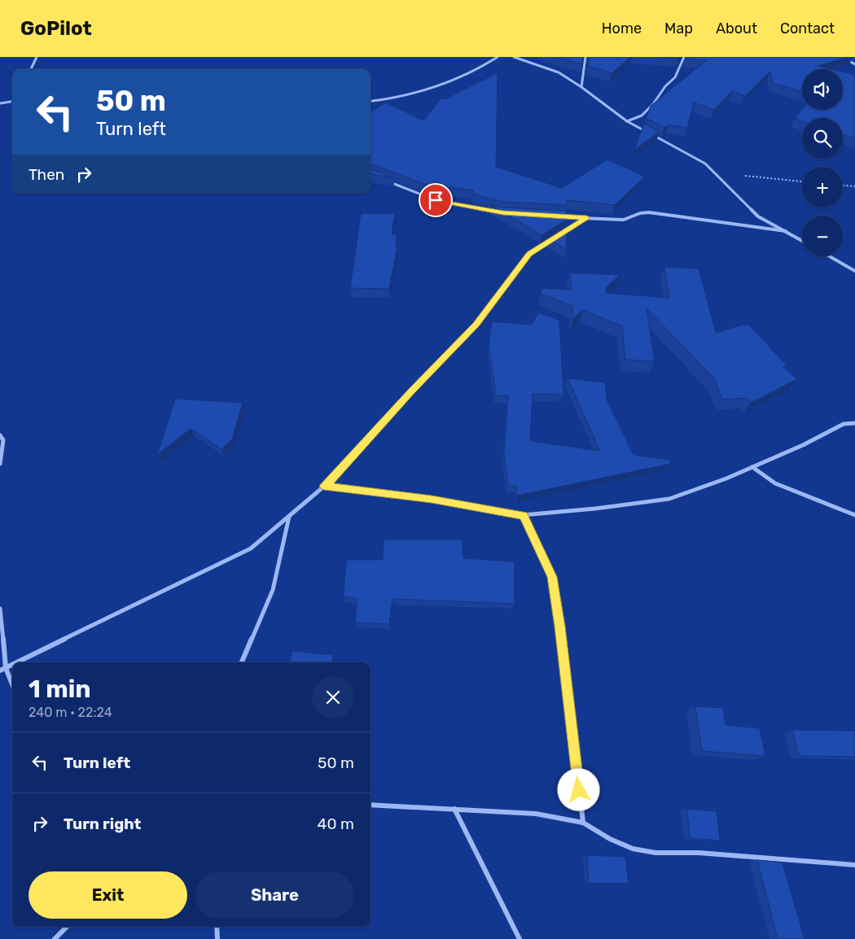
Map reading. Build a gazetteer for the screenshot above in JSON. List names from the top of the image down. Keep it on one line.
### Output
{"page":{"header":"GoPilot","nav":["Home","Map","About","Contact"],"map_buttons":["+","−"],"turn":["50 m","Turn left"],"then":"Then","heading":["1 min","240 m · 22:24"],"list":[{"name":"Turn left","value":"50 m"},{"name":"Turn right","value":"40 m"}],"buttons":["Exit","Share"]}}
